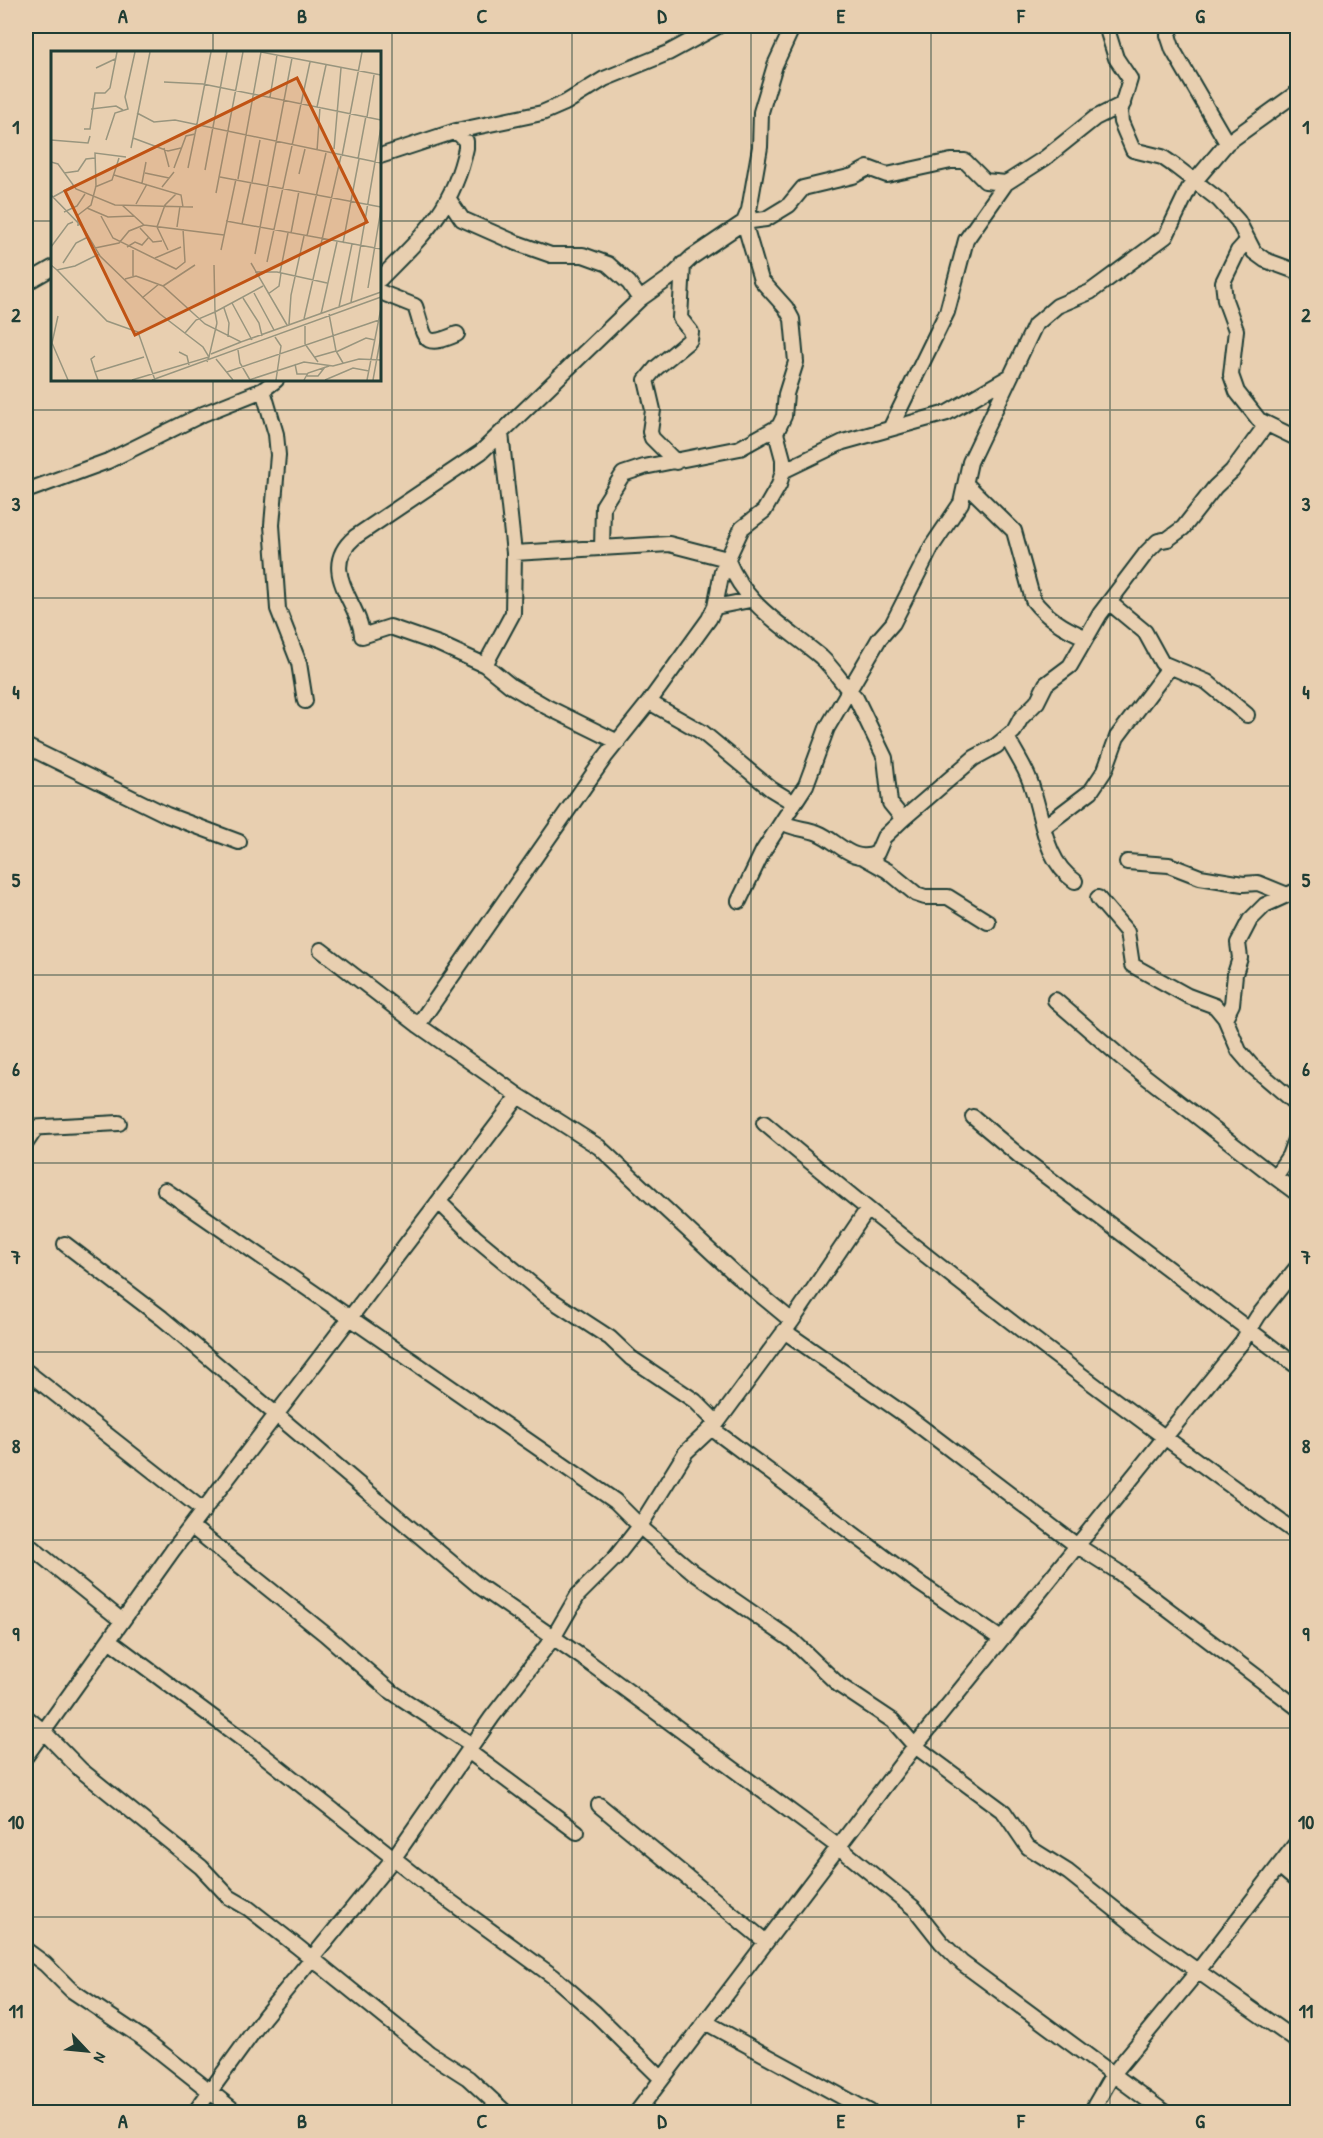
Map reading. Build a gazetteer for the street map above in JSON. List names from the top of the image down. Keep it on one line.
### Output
{"north":"bottom right","grid":{"columns":["A","B","C","D","E","F","G"],"rows":["1","2","3","4","5","6","7","8","9","10","11"]}}
